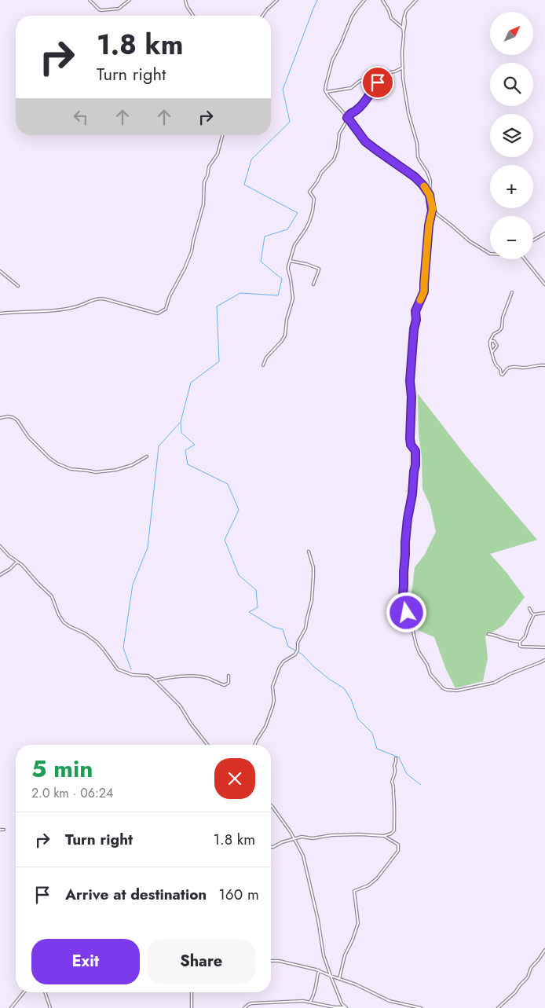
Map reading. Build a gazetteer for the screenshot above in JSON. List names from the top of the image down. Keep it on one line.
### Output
{"north":"top right","page":{"map_buttons":["+","−"],"turn":["1.8 km","Turn right"],"heading":["5 min","2.0 km · 06:24"],"list":[{"name":"Turn right","value":"1.8 km"},{"name":"Arrive at destination","value":"160 m"}],"buttons":["Exit","Share"]}}
